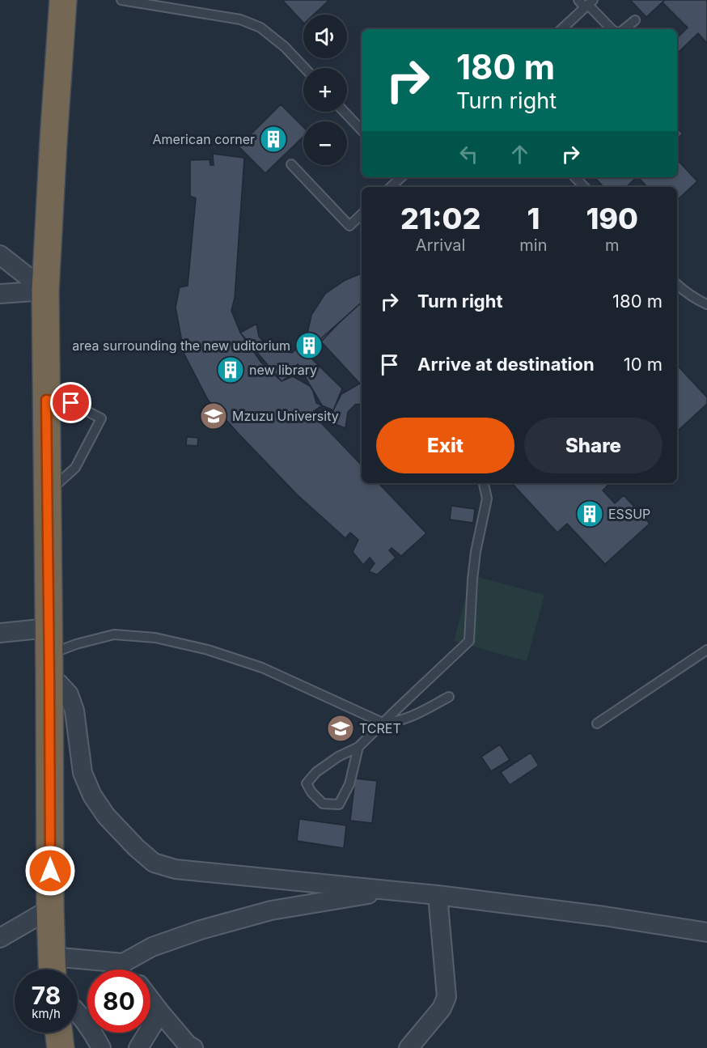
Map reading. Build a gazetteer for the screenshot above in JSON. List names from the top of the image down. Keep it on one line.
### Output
{"places":{"building":["American corner","area surrounding the new uditorium","new library","ESSUP"],"school or university":["Mzuzu University","TCRET"]},"page":{"map_buttons":["+","−"],"turn":["180 m","Turn right"],"eta":["21:02","Arrival","1","min","190","m"],"list":[{"name":"Turn right","value":"180 m"},{"name":"Arrive at destination","value":"10 m"}],"buttons":["Exit","Share"],"speed":"78 km/h","limit":"80"}}
